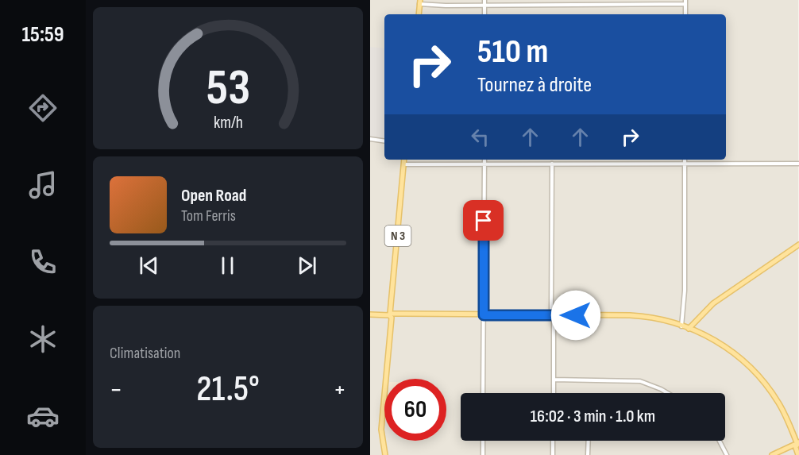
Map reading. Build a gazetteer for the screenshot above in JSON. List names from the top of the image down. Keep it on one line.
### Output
{"streets":{"main road":["N 3"]},"page":{"tabs":"15:59","turn":["510 m","Tournez à droite"],"song":["Open Road","Tom Ferris"],"tile":"Climatisation","heat":["−","21.5°","+"],"limit":"60","trip":"16:02 · 3 min · 1.0 km","gauge":["53","km/h"]}}
